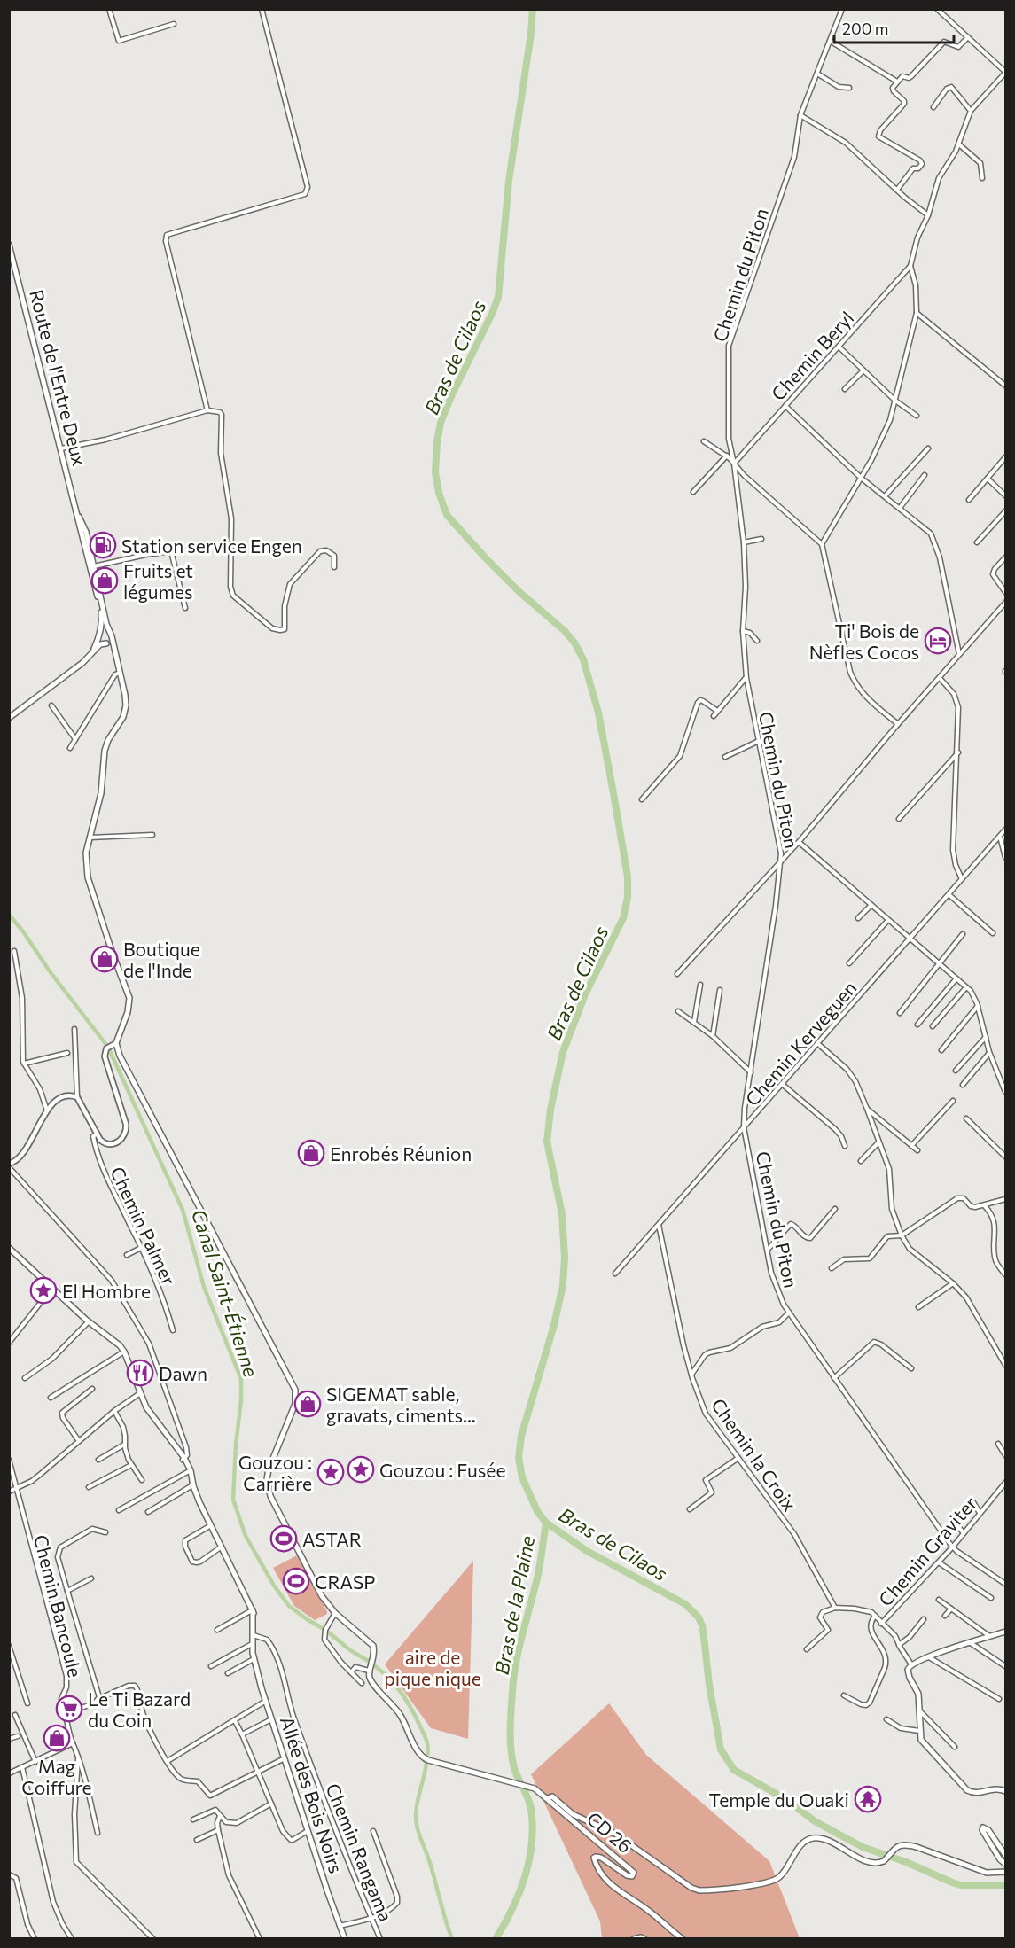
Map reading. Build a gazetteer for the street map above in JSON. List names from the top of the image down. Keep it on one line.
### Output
{"streets":{"main road":["Route de l'Entre Deux","Allée des Bois Noirs","CD 26"],"street":["Chemin du Piton","Chemin Beryl","Chemin Kerveguen","Chemin Palmer","Chemin la Croix","Chemin Graviter","Chemin Bancoule","Chemin Rangama"]},"crossings":[["Chemin du Piton","Chemin Beryl"],["Chemin du Piton","Chemin Kerveguen"],["Chemin du Piton","Chemin Graviter"],["Chemin Kerveguen","Chemin la Croix"],["Allée des Bois Noirs","Chemin Rangama"]],"water":["Bras de Cilaos","Canal Saint-Étienne","Bras de la Plaine"],"parks":["aire de pique nique"],"places":{"fuel station":["Station service Engen"],"shop":["Fruits et légumes","Boutique de l'Inde","Enrobés Réunion","SIGEMAT sable, gravats, ciments...","Mag Coiffure"],"hotel":["Ti' Bois de Nèfles Cocos"],"place":["El Hombre","Gouzou : Fusée","Gouzou : Carrière"],"restaurant":["Dawn"],"sports":["ASTAR","CRASP"],"supermarket":["Le Ti Bazard du Coin"],"temple":["Temple du Ouaki"]},"scale_bar":"200 m"}
